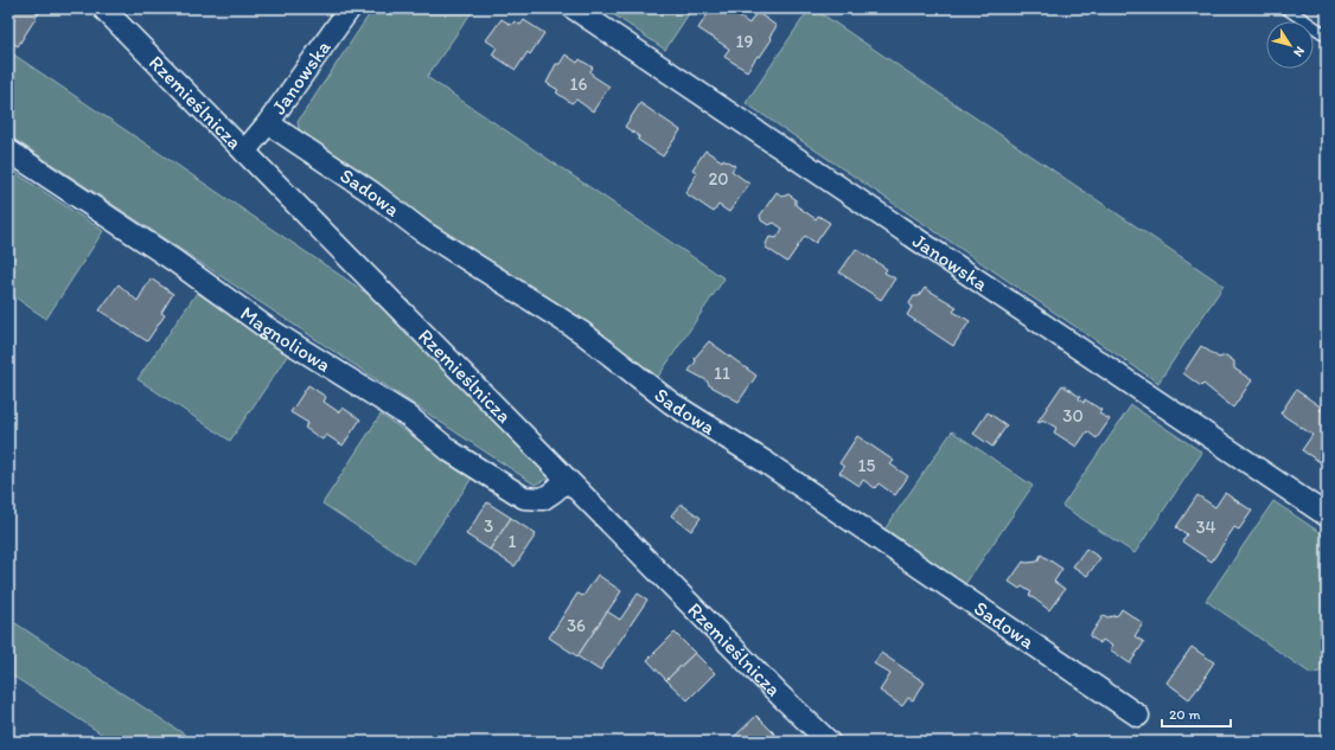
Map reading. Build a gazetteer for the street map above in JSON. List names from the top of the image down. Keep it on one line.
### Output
{"streets":{"street":["Janowska","Rzemieślnicza","Sadowa","Magnoliowa"]},"crossings":[["Janowska","Sadowa"],["Rzemieślnicza","Magnoliowa"]],"house_numbers":["19","16","20","11","30","15","3","34","1","36"],"scale_bar":"20 m","north":"bottom right"}
